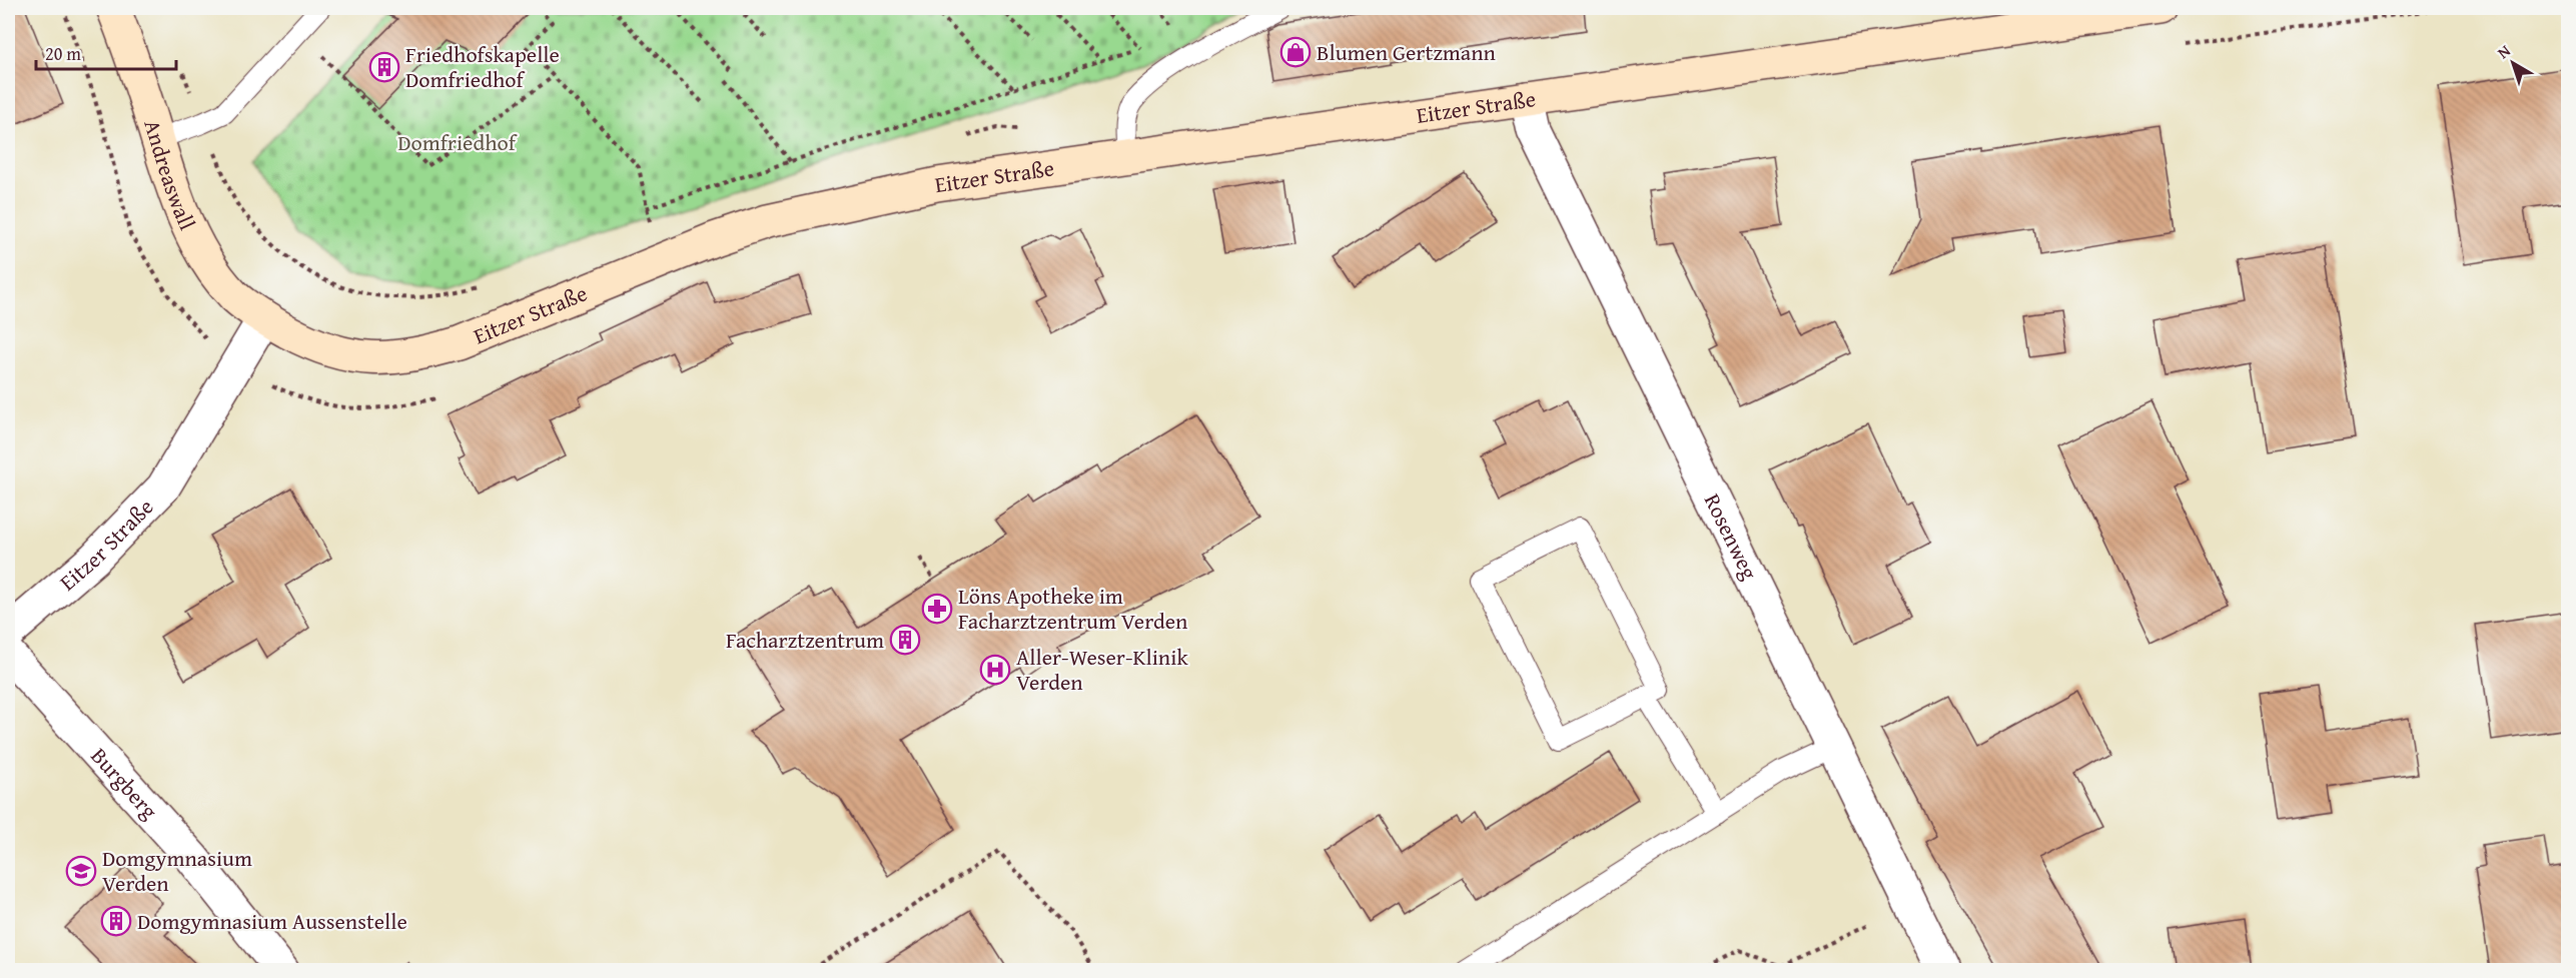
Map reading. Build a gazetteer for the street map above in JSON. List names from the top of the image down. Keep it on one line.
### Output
{"streets":{"main road":["Eitzer Straße","Andreaswall"],"street":["Rosenweg","Burgberg"]},"crossings":[["Eitzer Straße","Andreaswall"],["Eitzer Straße","Rosenweg"]],"parks":["Domfriedhof"],"places":{"shop":["Blumen Gertzmann"],"building":["Friedhofskapelle Domfriedhof","Facharztzentrum","Domgymnasium Aussenstelle"],"pharmacy":["Löns Apotheke im Facharztzentrum Verden"],"hospital":["Aller-Weser-Klinik Verden"],"school or university":["Domgymnasium Verden"]},"scale_bar":"20 m","north":"top left"}
